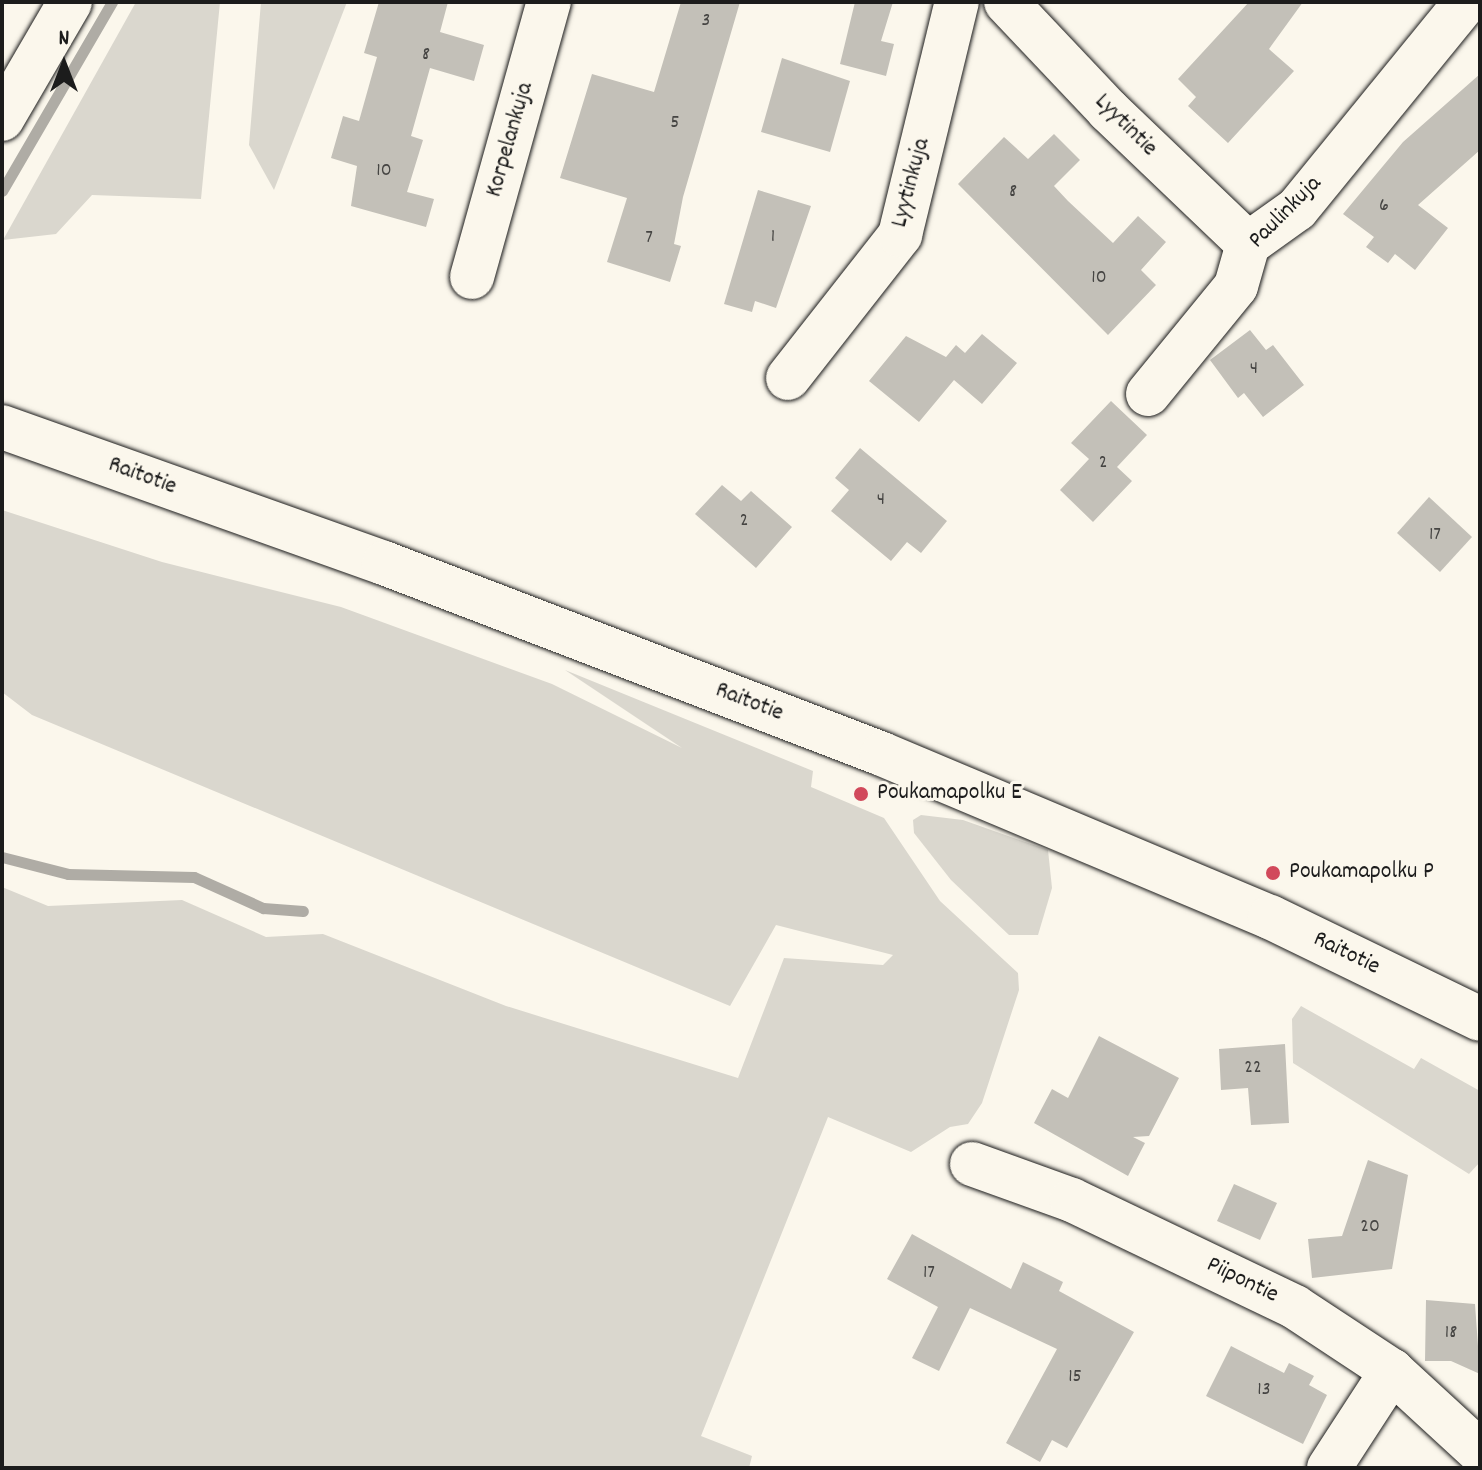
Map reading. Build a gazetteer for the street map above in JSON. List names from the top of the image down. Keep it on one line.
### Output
{"streets":{"street":["Lyytintie","Korpelankuja","Lyytinkuja","Paulinkuja","Raitotie","Piipontie"]},"crossings":[["Lyytintie","Paulinkuja"]],"places":["Poukamapolku E","Poukamapolku P"],"house_numbers":["3","8","5","10","8","6","1","7","10","4","2","4","2","17","22","20","17","18","15","13"],"north":"top"}
